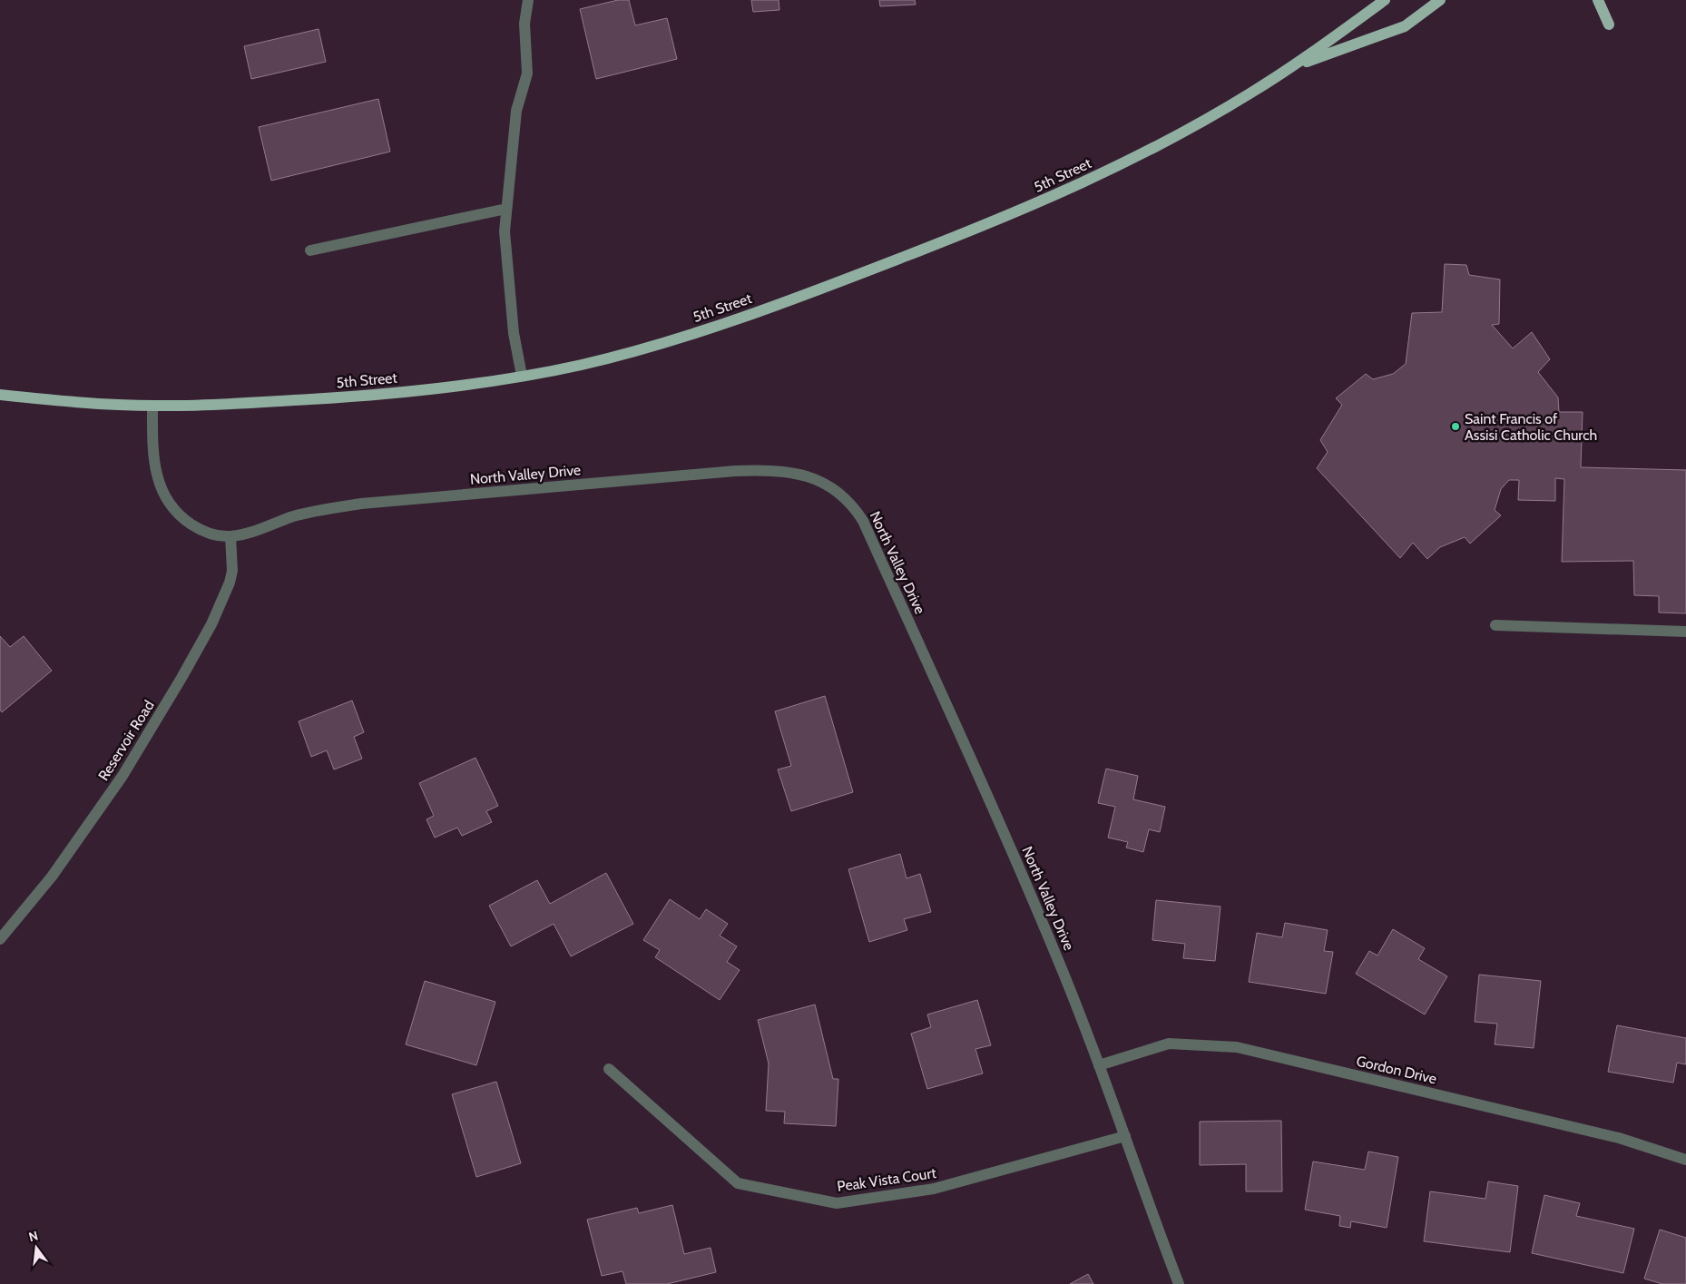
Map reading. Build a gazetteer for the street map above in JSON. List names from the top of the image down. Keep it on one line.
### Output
{"streets":{"main road":["5th Street"],"street":["North Valley Drive","Reservoir Road","Gordon Drive","Peak Vista Court"]},"crossings":[["5th Street","North Valley Drive"],["North Valley Drive","Reservoir Road"],["North Valley Drive","Gordon Drive"],["North Valley Drive","Peak Vista Court"]],"places":["Saint Francis of Assisi Catholic Church"],"north":"top"}
